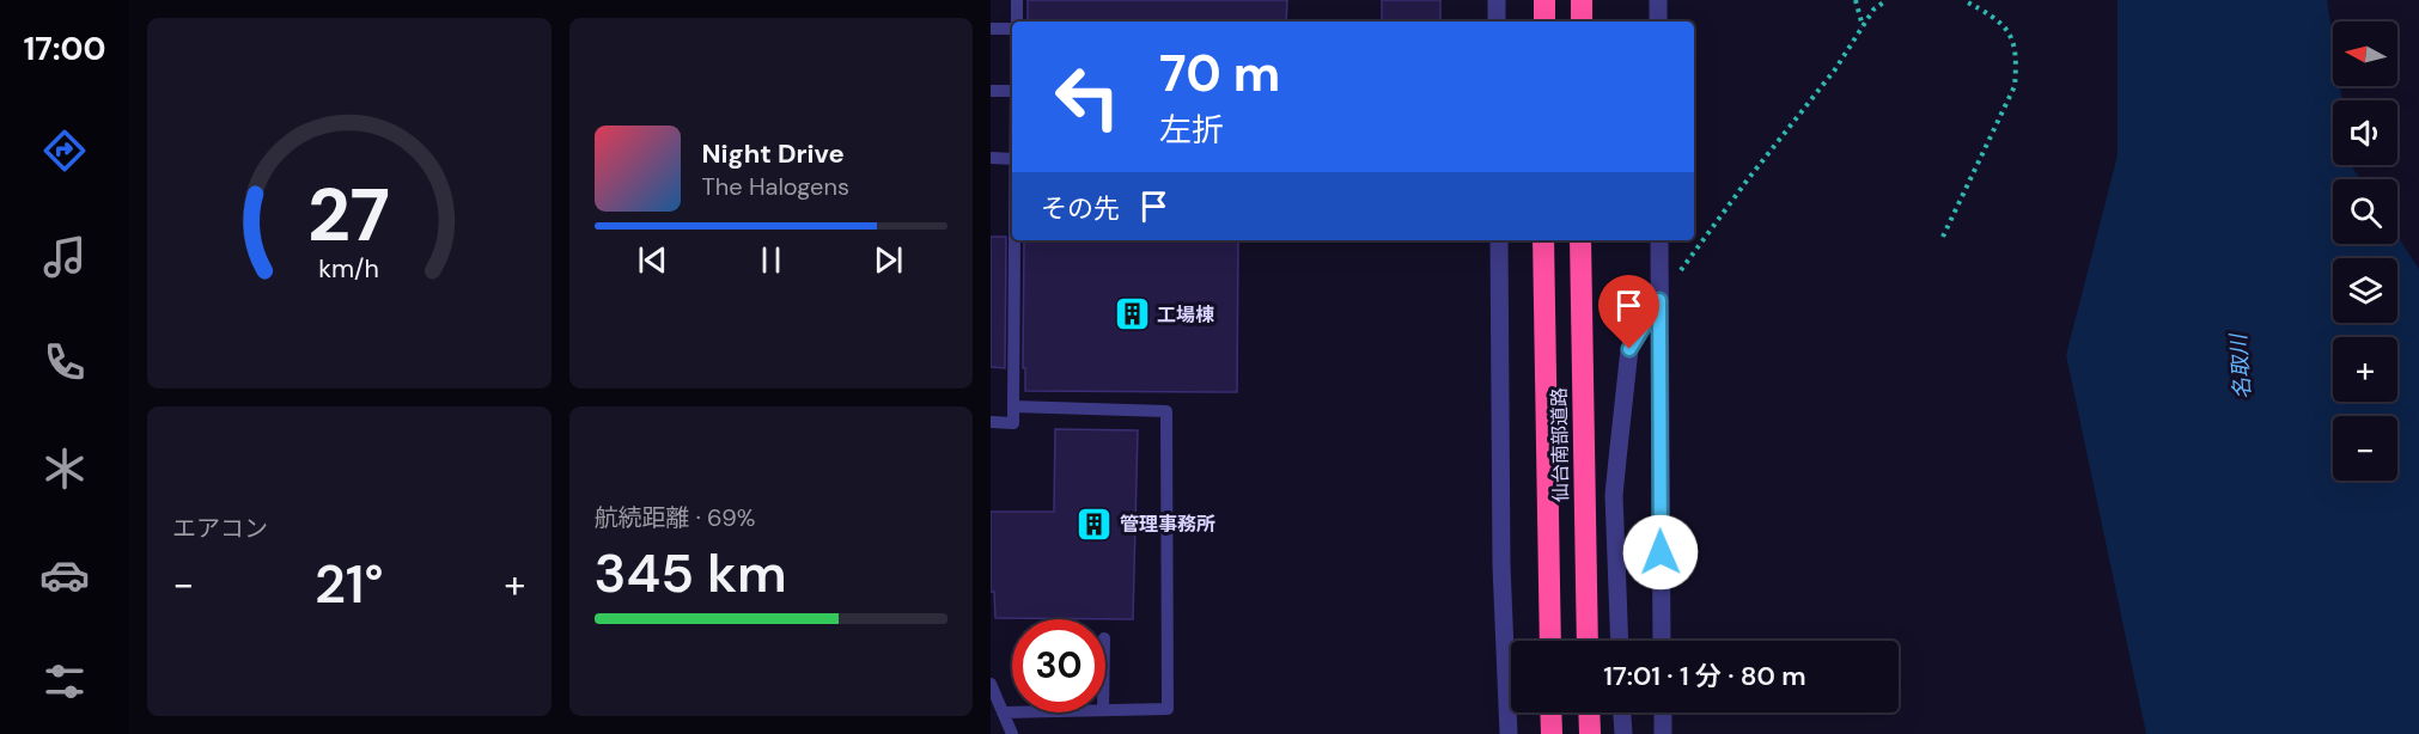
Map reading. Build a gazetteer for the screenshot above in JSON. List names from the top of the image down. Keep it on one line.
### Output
{"streets":{"highway":["仙台南部道路"]},"water":["名取川"],"places":{"building":["工場棟","管理事務所"]},"north":"left","page":{"tabs":"17:00","map_buttons":["+","−"],"turn":["70 m","左折"],"song":["Night Drive","The Halogens"],"then":"その先","tile":["エアコン",["航続距離 · 69%","345 km"]],"heat":["−","21°","+"],"limit":"30","trip":"17:01 · 1 分 · 80 m","gauge":["27","km/h"]}}
